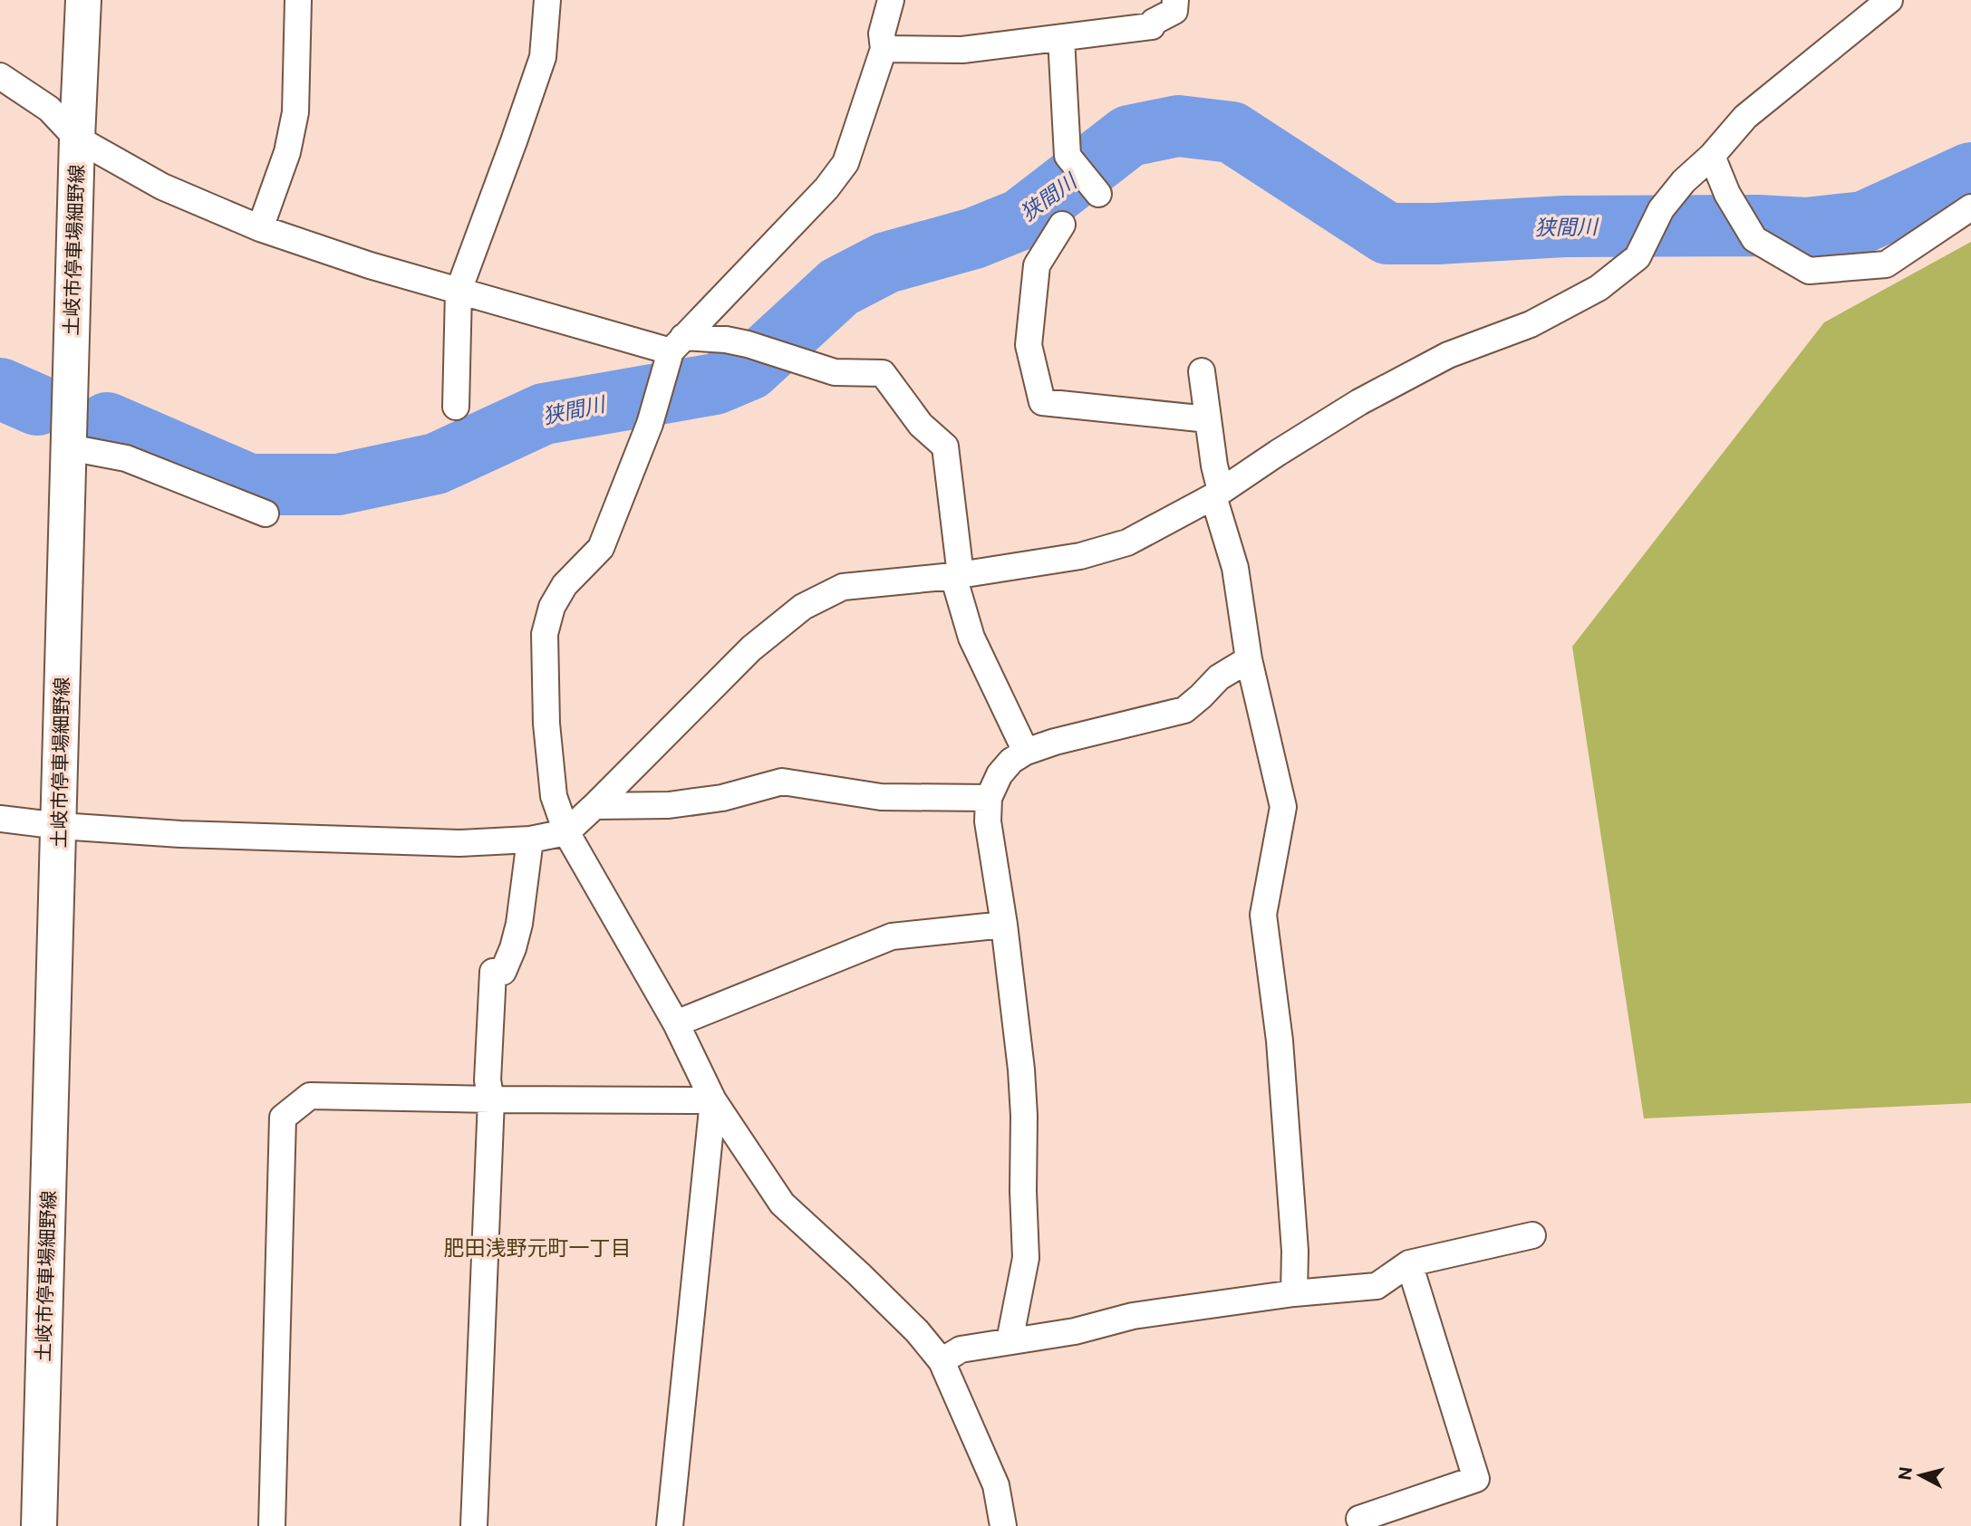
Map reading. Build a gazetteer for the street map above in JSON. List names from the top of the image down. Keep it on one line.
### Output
{"streets":{"main road":["土岐市停車場細野線"]},"districts":["肥田浅野元町一丁目"],"water":["狭間川"],"north":"left"}
